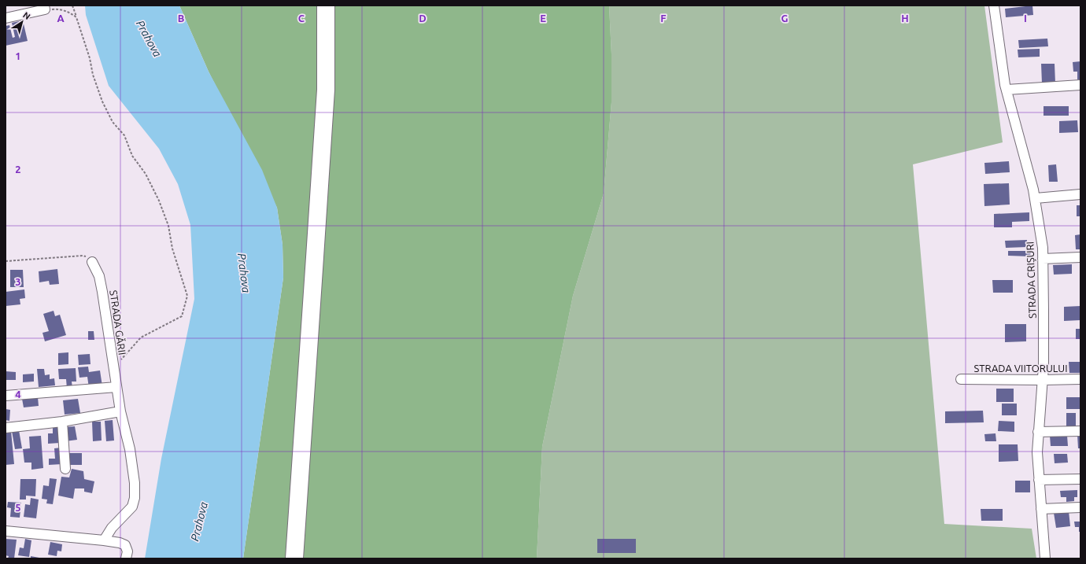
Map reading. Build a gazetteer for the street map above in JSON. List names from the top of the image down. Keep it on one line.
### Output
{"streets":{"street":["STRADA CRIȘURI","STRADA GĂRII","STRADA VIITORULUI"]},"crossings":[["STRADA CRIȘURI","STRADA VIITORULUI"]],"water":["Prahova"],"north":"top right","grid":{"columns":["A","B","C","D","E","F","G","H","I"],"rows":["1","2","3","4","5"]}}
